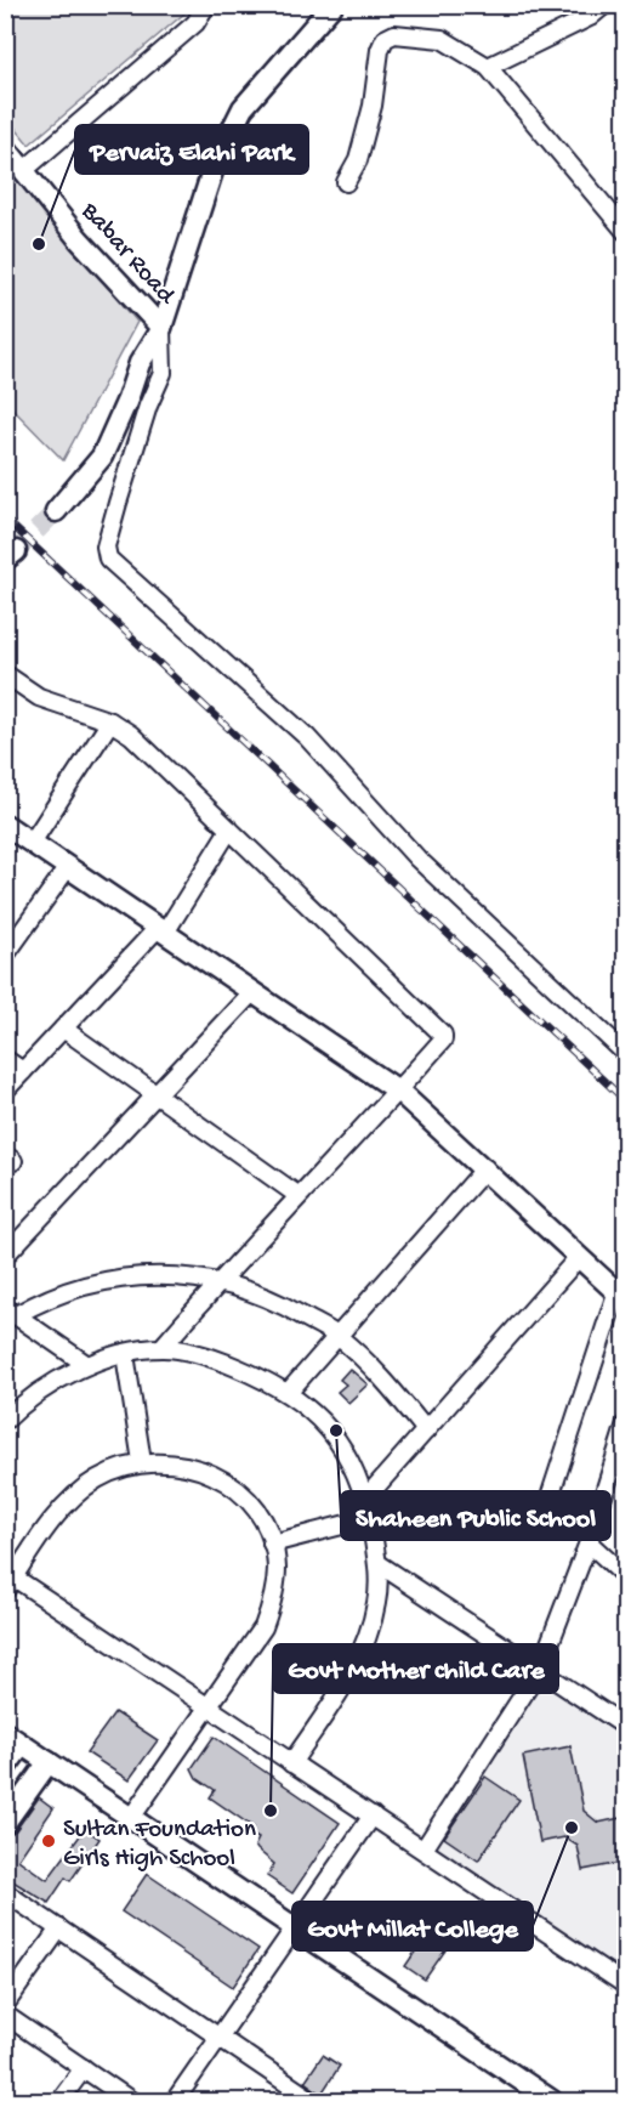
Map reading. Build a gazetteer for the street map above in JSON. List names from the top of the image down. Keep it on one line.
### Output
{"streets":{"street":["Babar Road"]},"places":["Pervaiz Elahi Park","Shaheen Public School","Govt Mother child Care","Govt Millat College","Sultan Foundation Girls High School"]}
